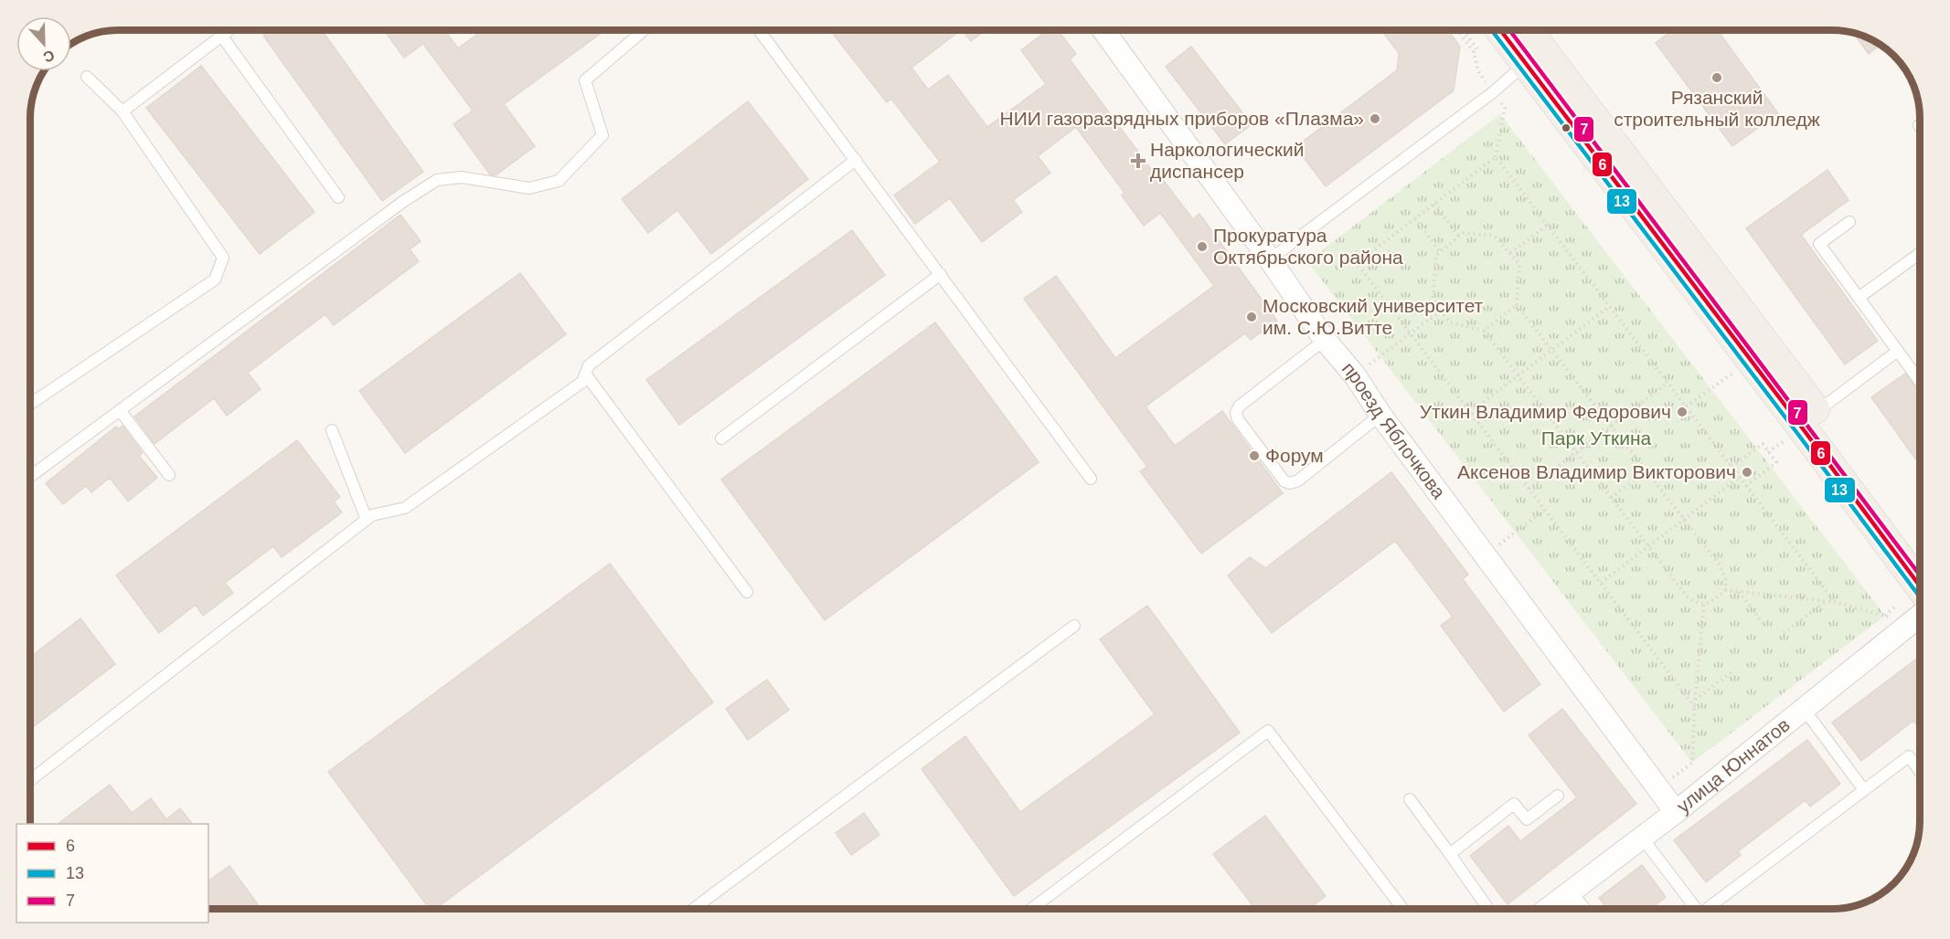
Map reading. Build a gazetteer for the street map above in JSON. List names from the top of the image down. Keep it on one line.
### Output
{"streets":{"street":["проезд Яблочкова","улица Юннатов"]},"crossings":[["проезд Яблочкова","улица Юннатов"]],"parks":["Парк Уткина"],"places":{"other":["Рязанский строительный колледж","НИИ газоразрядных приборов «Плазма»","Прокуратура Октябрьского района","Московский университет им. С.Ю.Витте","Уткин Владимир Федорович","Форум","Аксенов Владимир Викторович"],"health":["Наркологический диспансер"]},"lines":["transit line 6","transit line 13","transit line 7"],"legend":["6","13","7"],"north":"bottom"}
